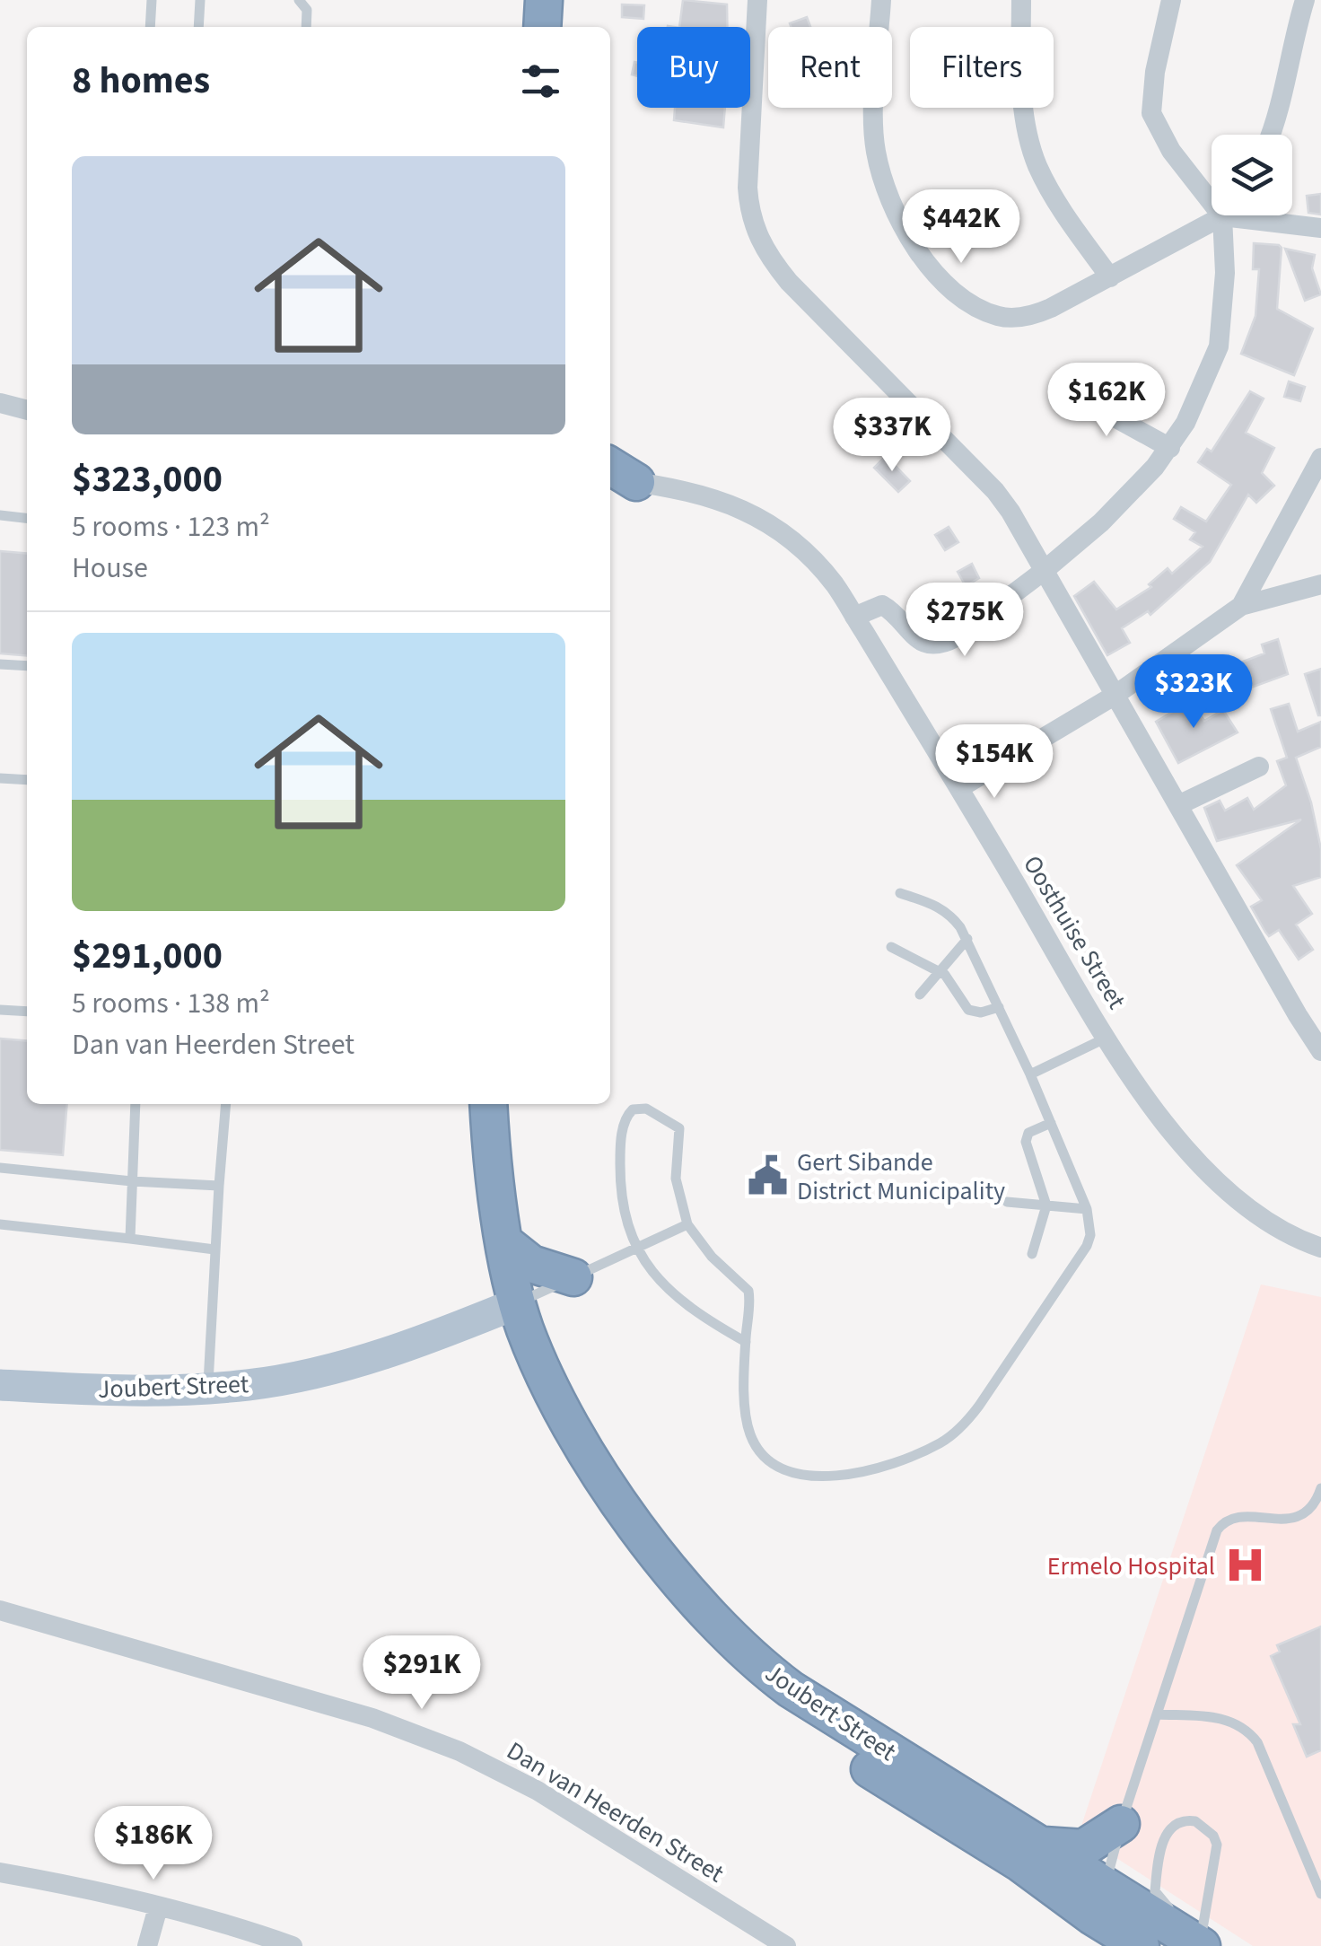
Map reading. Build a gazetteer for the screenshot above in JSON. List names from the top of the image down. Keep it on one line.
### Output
{"streets":{"highway":["Joubert Street"],"street":["Oosthuise Street","Dan van Heerden Street"]},"places":{"public building":["Gert Sibande District Municipality"],"hospital":["Ermelo Hospital"]},"page":{"chip":["Buy","Rent","Filters"],"heading":"8 homes","list":[{"name":"$323,000","note":"5 rooms · 123 m² · House"},{"name":"$291,000","note":"5 rooms · 138 m² · Dan van Heerden Street"}],"price":["$442K","$162K","$337K","$275K","$323K","$154K","$291K","$186K"]}}
